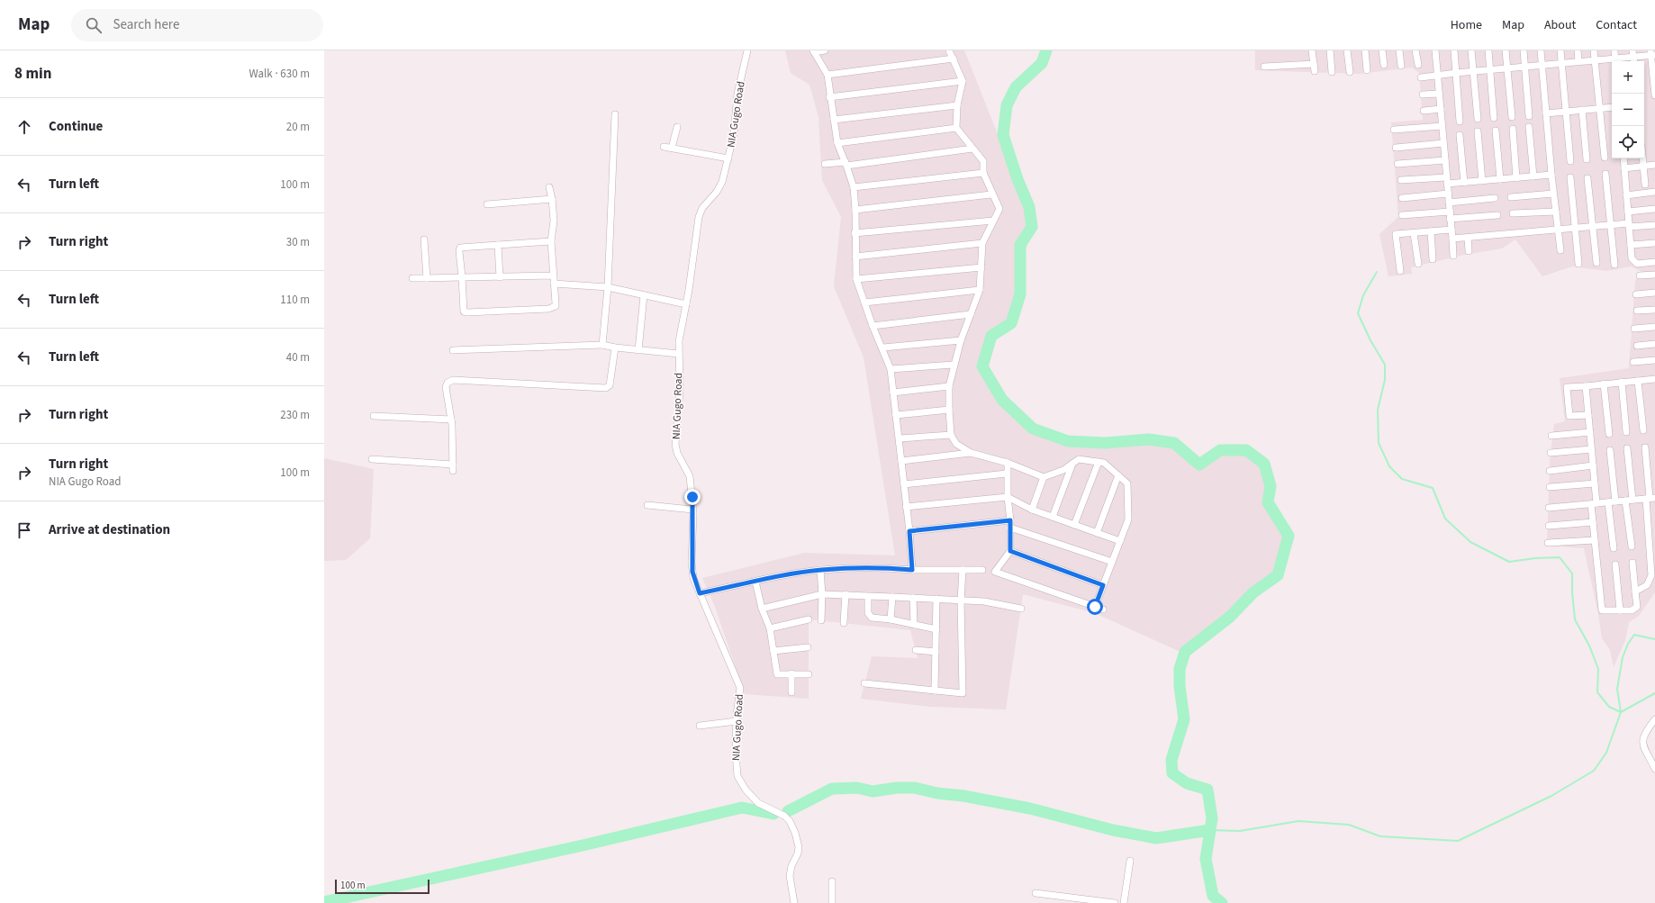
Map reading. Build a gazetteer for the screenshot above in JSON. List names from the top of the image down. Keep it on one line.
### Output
{"streets":{"street":["NIA Gugo Road"]},"scale_bar":"100 m","page":{"header":"Map","search":"Search here","nav":["Home","Map","About","Contact"],"heading":["8 min","Walk · 630 m"],"map_buttons":["+","−"],"list":[["Continue","20 m"],["Turn left","100 m"],["Turn right","30 m"],["Turn left","110 m"],["Turn left","40 m"],["Turn right","230 m"],["Turn right","NIA Gugo Road","100 m"],"Arrive at destination"],"scale":"100 m"}}
